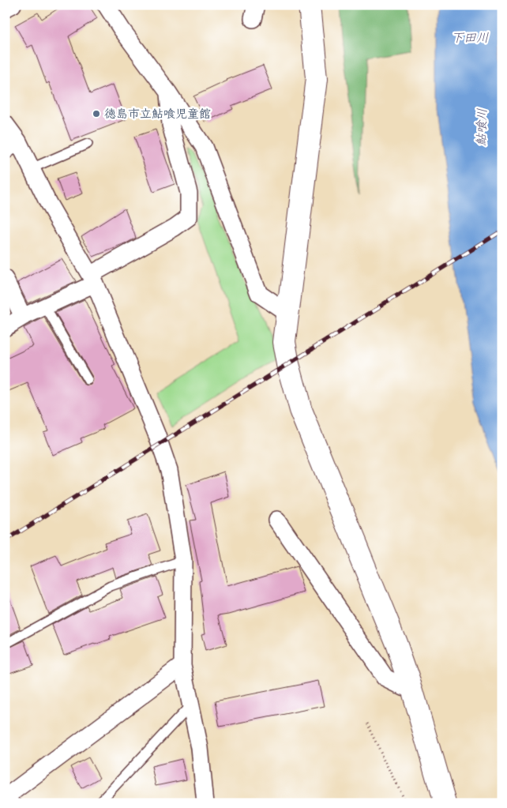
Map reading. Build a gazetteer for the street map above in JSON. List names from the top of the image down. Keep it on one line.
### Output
{"water":["下田川","鮎喰川"],"places":["徳島市立鮎喰児童館"]}
